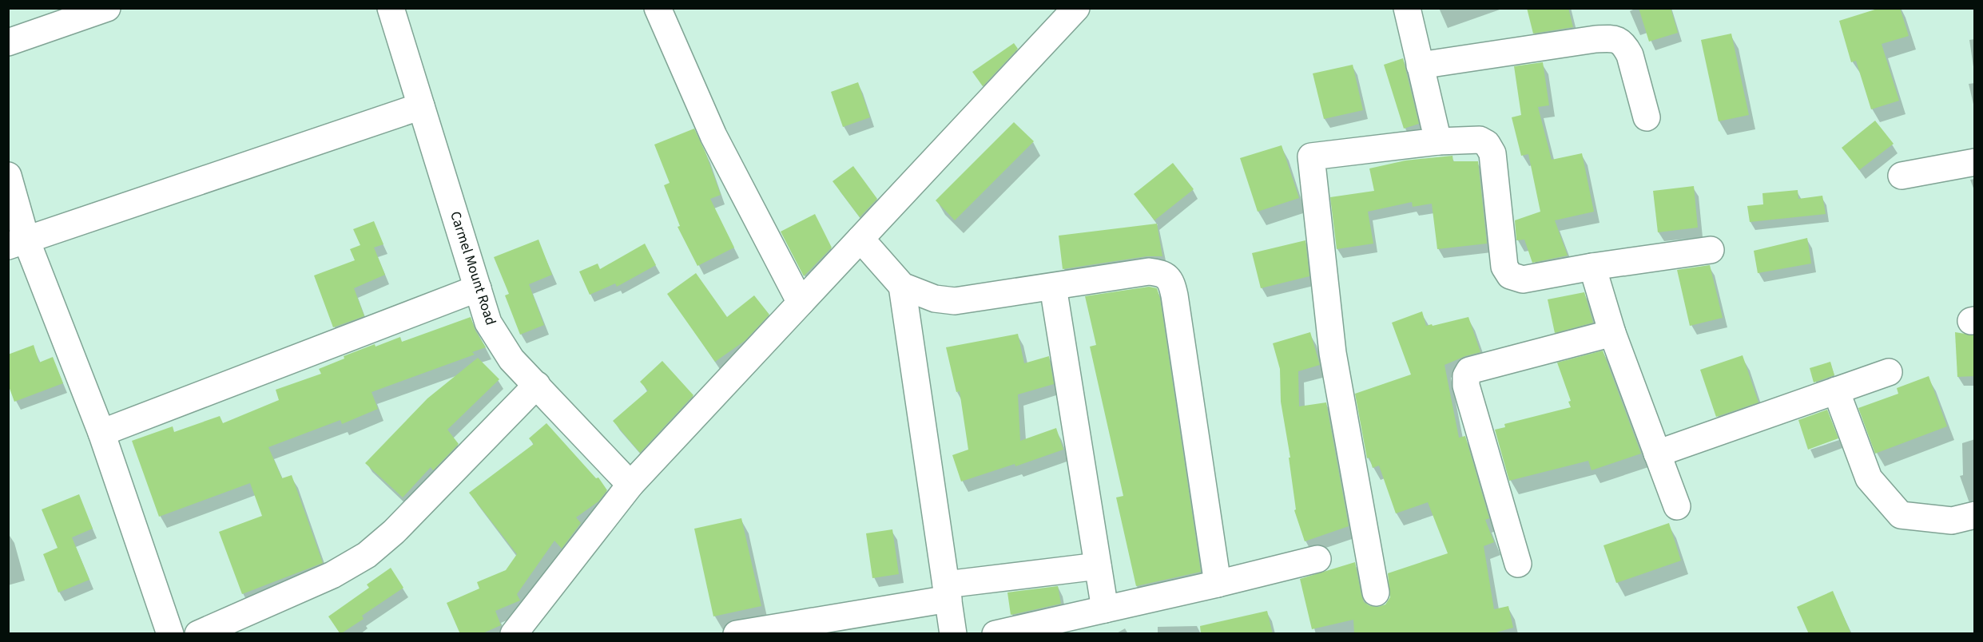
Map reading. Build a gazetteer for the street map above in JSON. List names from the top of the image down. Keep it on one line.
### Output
{"streets":{"street":["Carmel Mount Road"]}}
